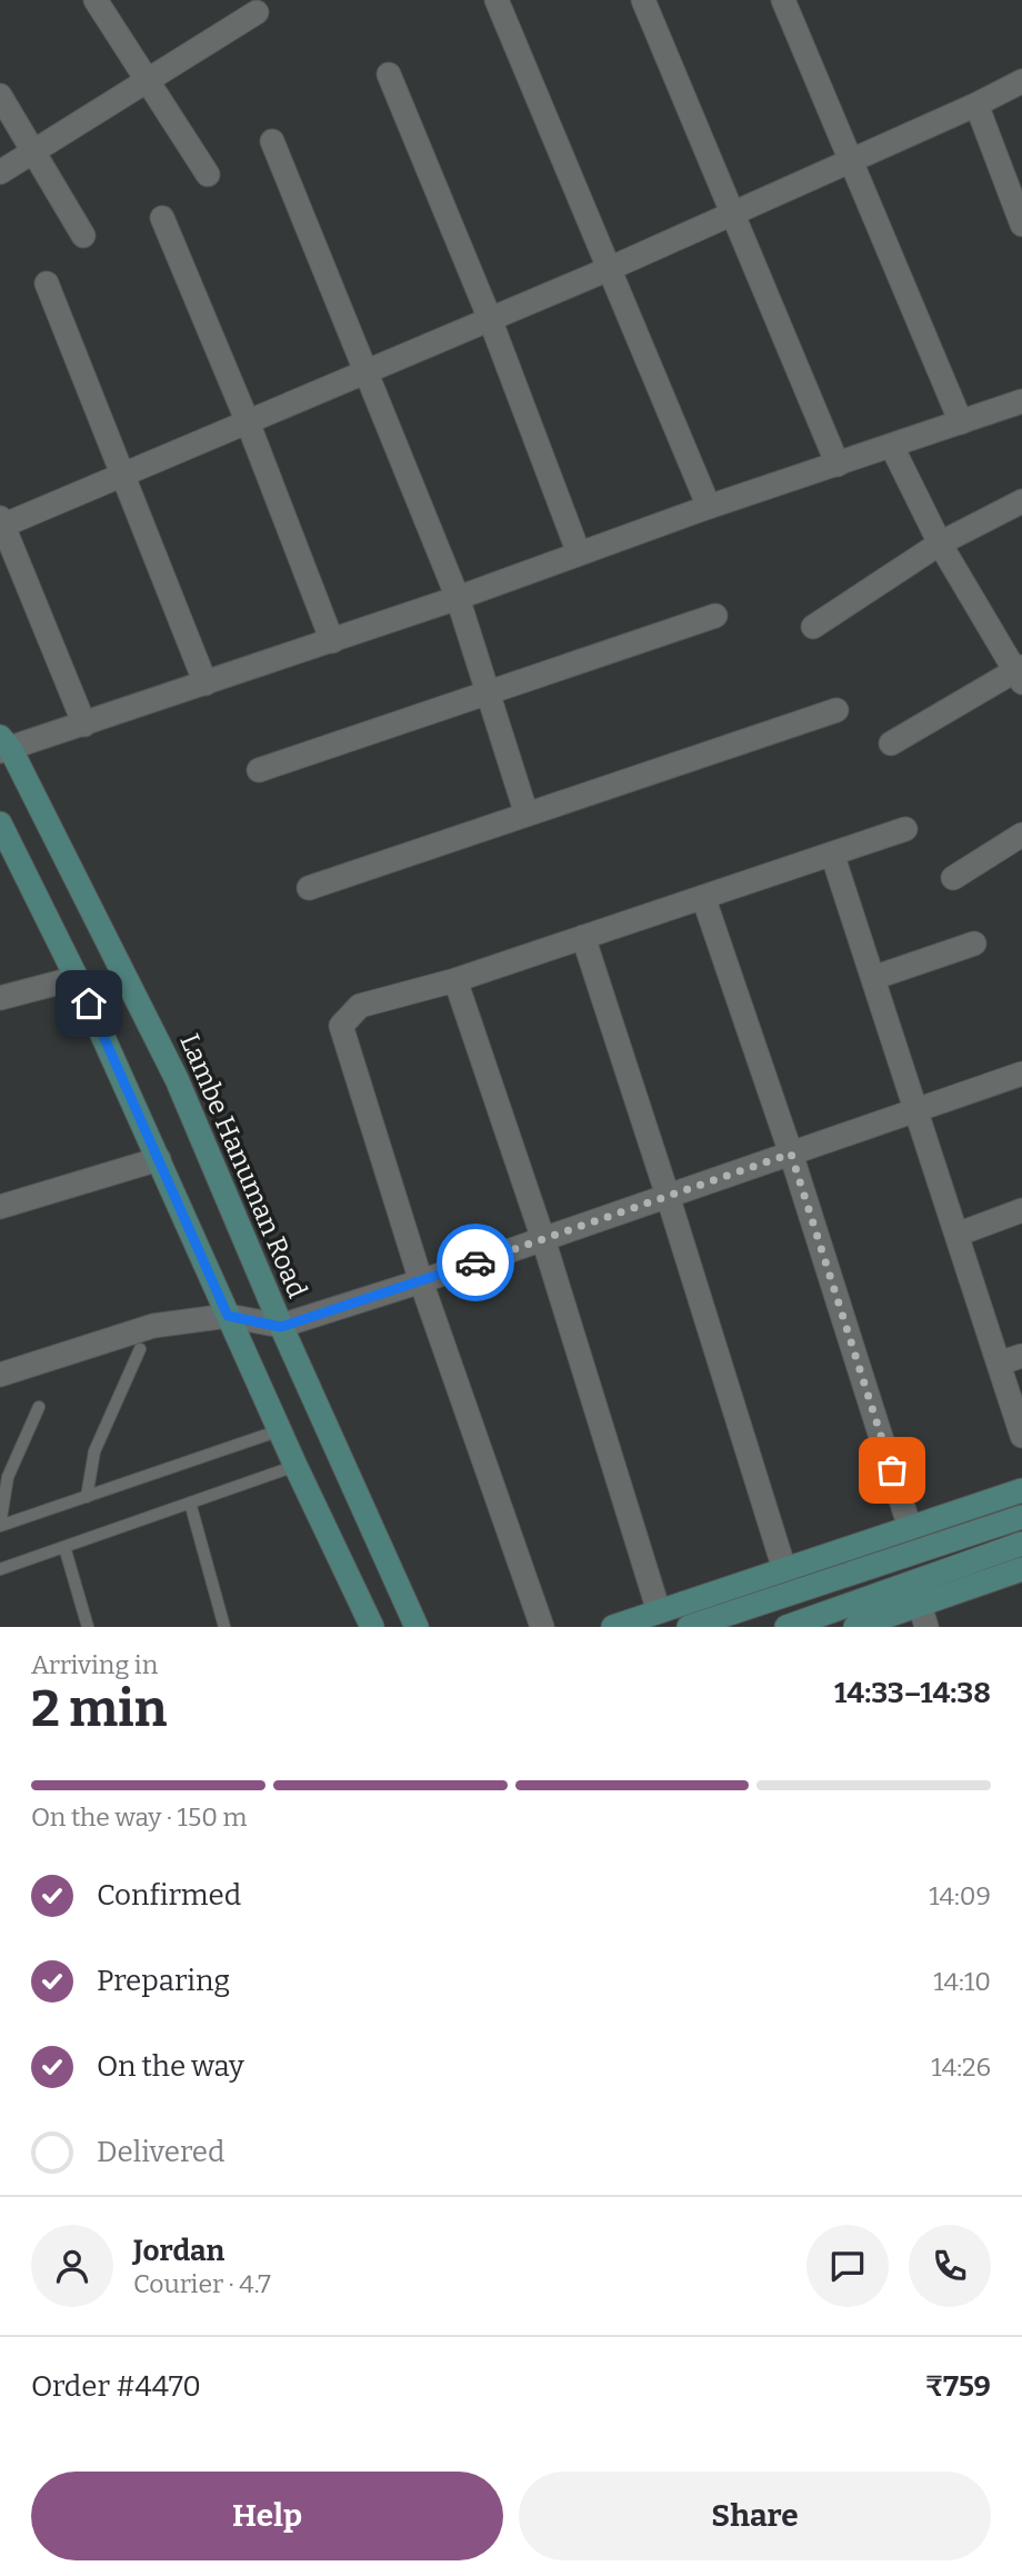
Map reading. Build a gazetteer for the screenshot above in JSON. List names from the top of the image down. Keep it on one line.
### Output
{"streets":{"main road":["Lambe Hanuman Road"]},"page":{"heading":["2 min","Arriving in","14:33–14:38"],"panel":["Jordan","Courier · 4.7","Order #4470","₹759"],"bar":"On the way · 150 m","list":[["Confirmed","14:09"],["Preparing","14:10"],["On the way","14:26"],"Delivered"],"buttons":["Help","Share"]}}
